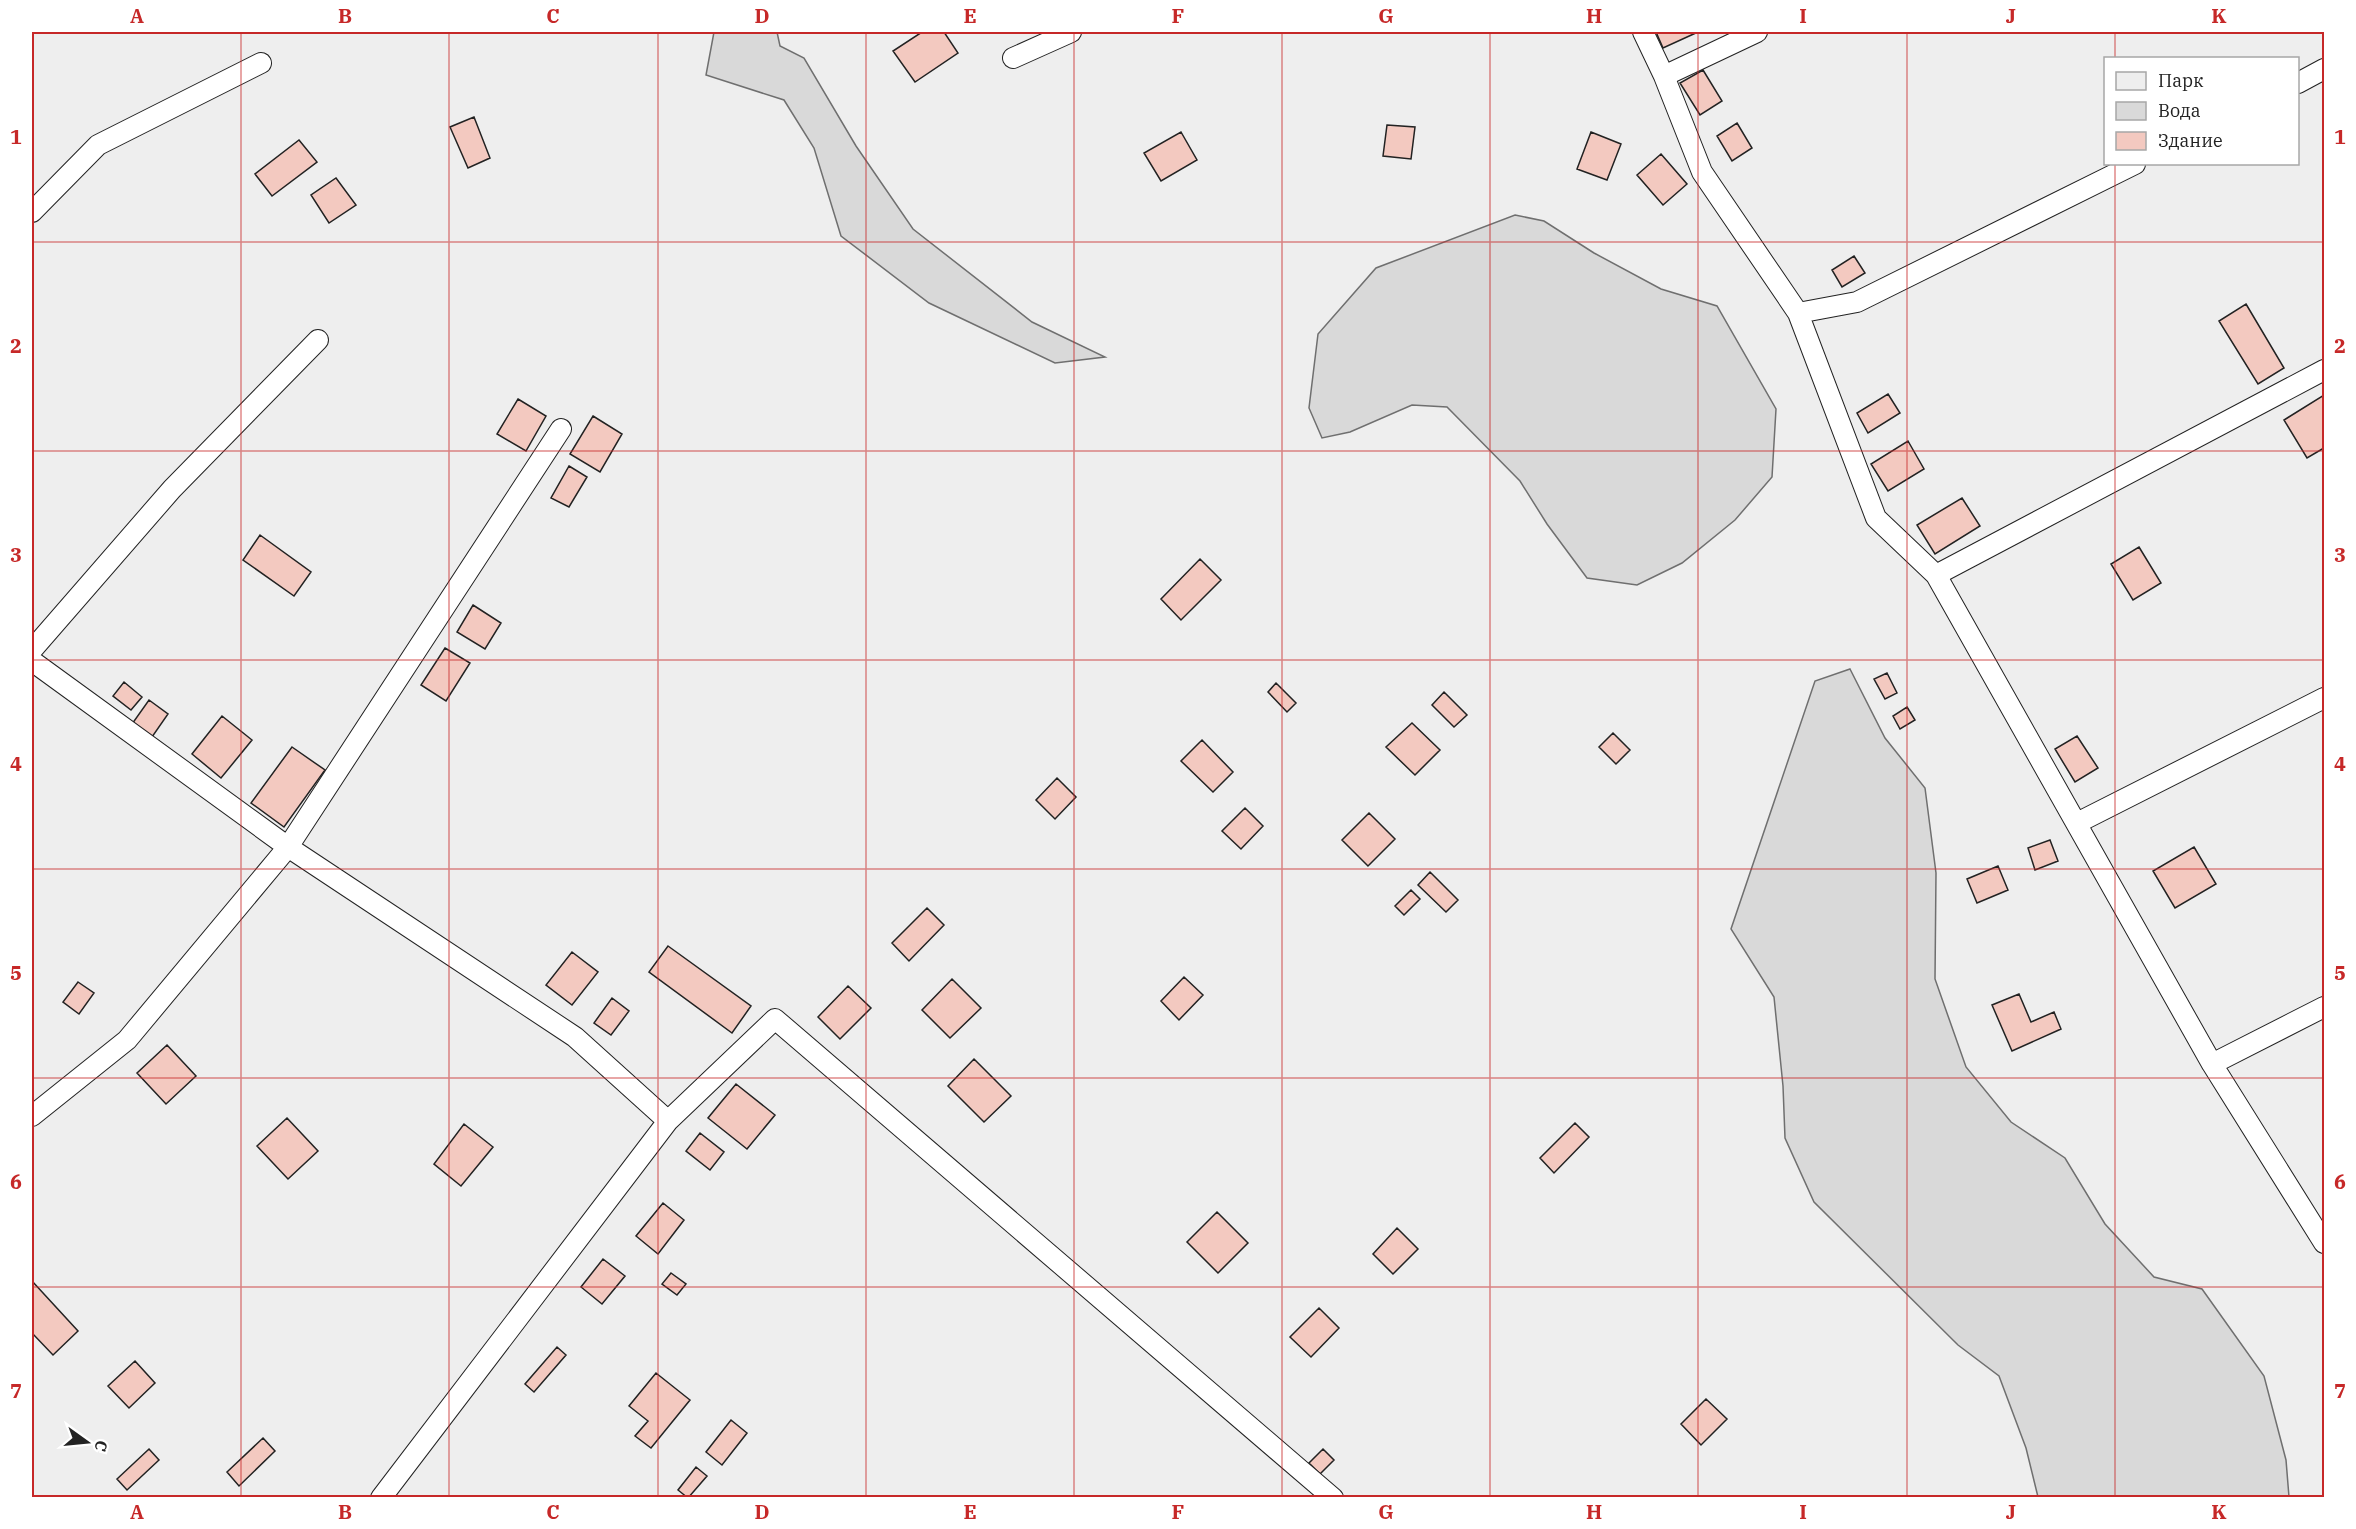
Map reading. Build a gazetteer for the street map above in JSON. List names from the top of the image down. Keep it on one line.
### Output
{"legend":["Парк","Вода","Здание"],"north":"right","grid":{"columns":["A","B","C","D","E","F","G","H","I","J","K"],"rows":["1","2","3","4","5","6","7"]}}
